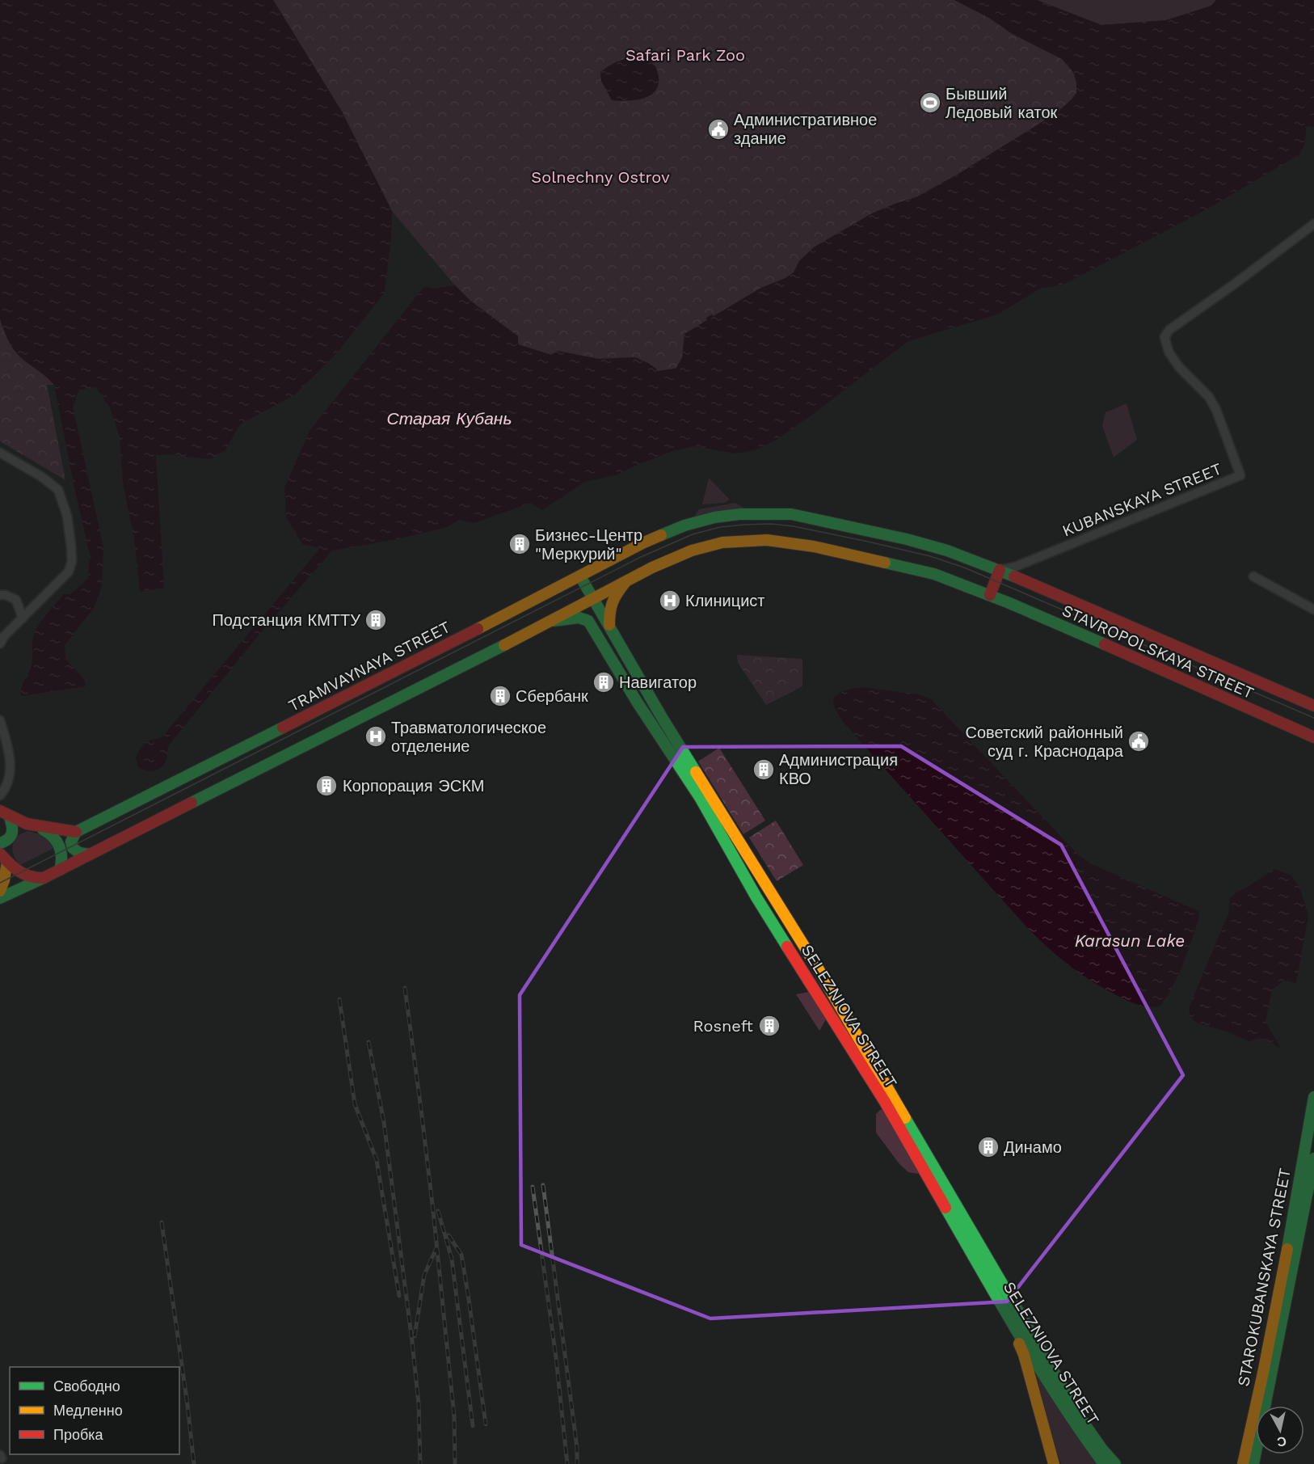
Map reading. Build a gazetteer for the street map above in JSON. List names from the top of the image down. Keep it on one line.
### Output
{"streets":{"main road":["STAVROPOLSKAYA STREET","TRAMVAYNAYA STREET","SELEZNIOVA STREET","STAROKUBANSKAYA STREET"],"street":["KUBANSKAYA STREET"]},"crossings":[["KUBANSKAYA STREET","STAVROPOLSKAYA STREET"],["STAVROPOLSKAYA STREET","TRAMVAYNAYA STREET"],["TRAMVAYNAYA STREET","SELEZNIOVA STREET"]],"water":["Старая Кубань","Karasun Lake"],"parks":["Safari Park Zoo","Solnechny Ostrov"],"places":{"sports":["Бывший Ледовый каток"],"public building":["Административное здание","Советский районный суд г. Краснодара"],"building":["Бизнес-Центр \"Меркурий\"","Подстанция КМТТУ","Навигатор","Сбербанк","Администрация КВО","Корпорация ЭСКМ","Rosneft","Динамо"],"hospital":["Клиницист","Травматологическое отделение"]},"legend":["Свободно","Медленно","Пробка"],"north":"bottom"}
